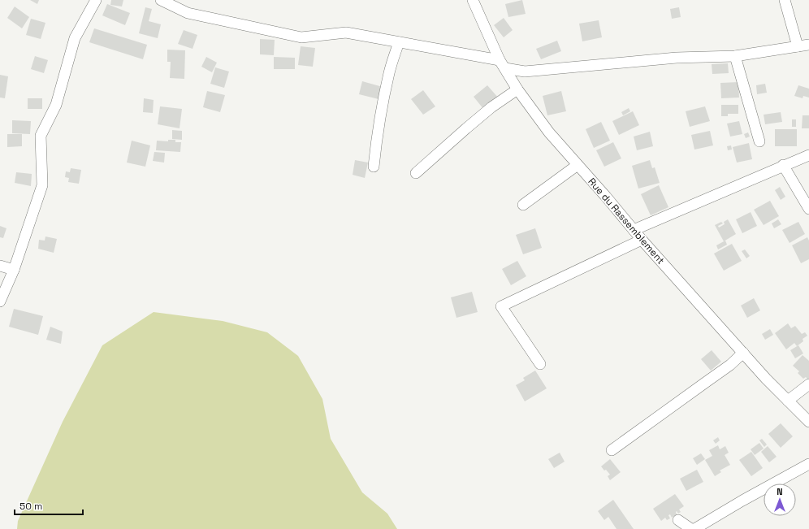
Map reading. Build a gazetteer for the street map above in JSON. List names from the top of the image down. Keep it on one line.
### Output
{"streets":{"street":["Rue du Rassemblement"]},"scale_bar":"50 m","north":"top"}
